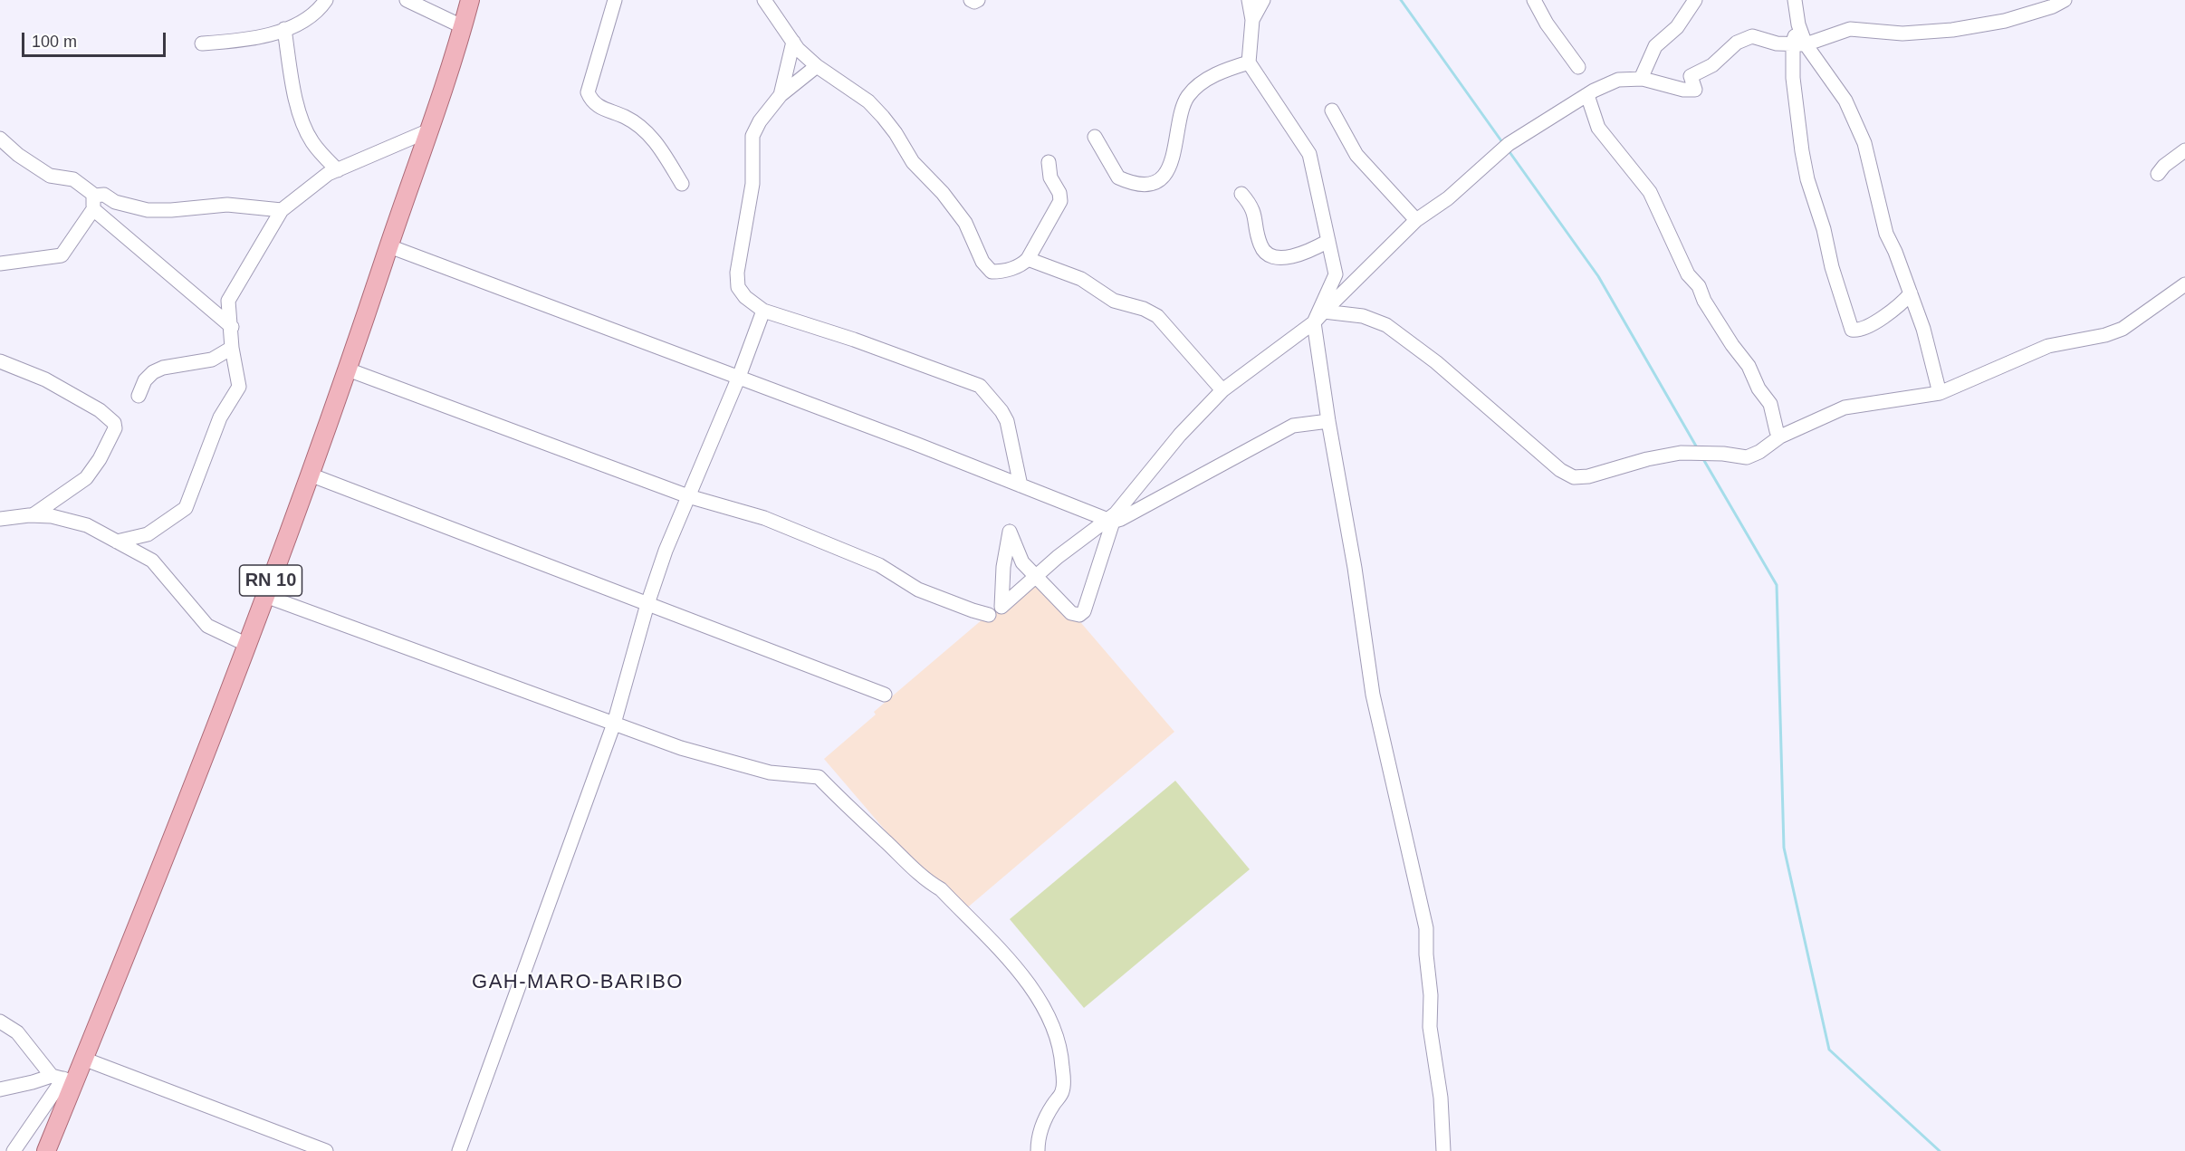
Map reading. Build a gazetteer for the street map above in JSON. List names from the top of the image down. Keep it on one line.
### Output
{"streets":{"main road":["RN 10"]},"districts":["GAH-MARO-BARIBO"],"scale_bar":"100 m"}
